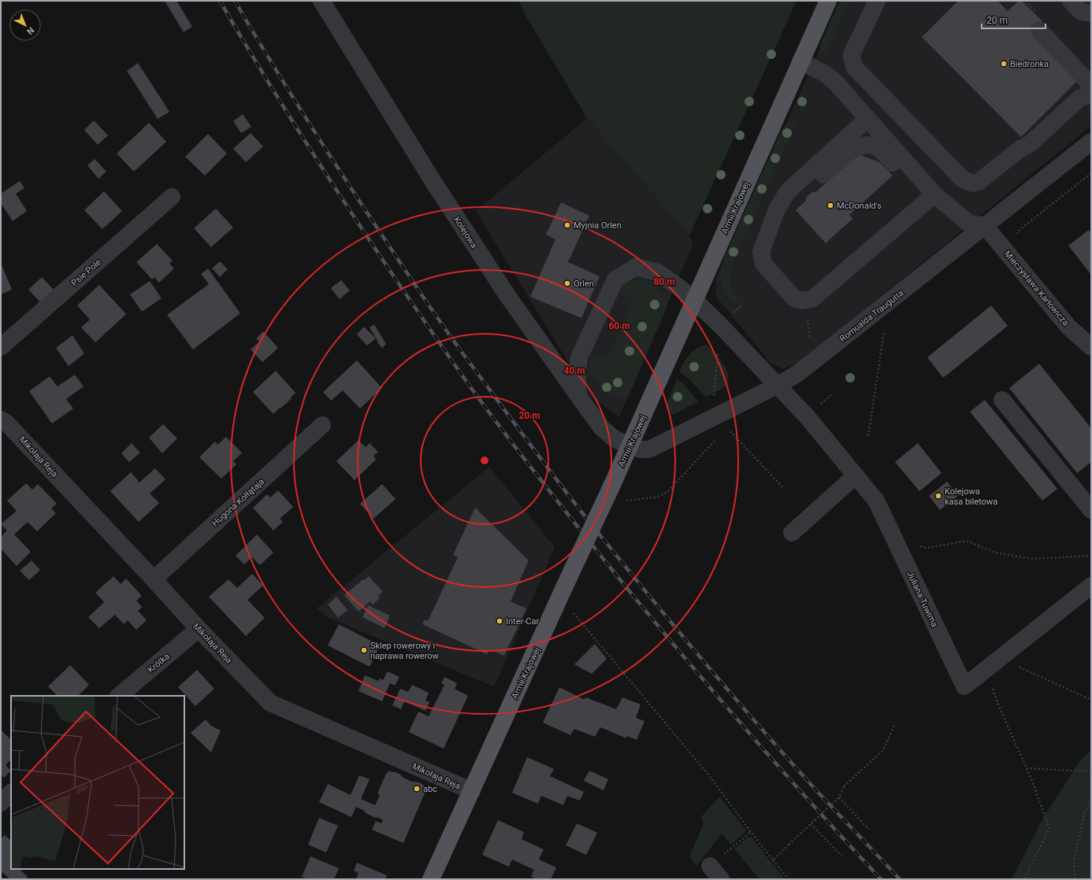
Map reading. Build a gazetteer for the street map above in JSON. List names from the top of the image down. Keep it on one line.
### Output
{"streets":{"main road":["Armii Krajowej"],"street":["Kolejowa","Psie Pole","Mieczysława Karłowicza","Romualda Traugutta","Mikołaja Reja","Hugona Kołłątaja","Juliana Tuwima","Krótka"]},"crossings":[["Armii Krajowej","Kolejowa"],["Armii Krajowej","Romualda Traugutta"],["Armii Krajowej","Mikołaja Reja"],["Armii Krajowej","Juliana Tuwima"],["Kolejowa","Romualda Traugutta"],["Kolejowa","Juliana Tuwima"],["Mieczysława Karłowicza","Romualda Traugutta"],["Romualda Traugutta","Juliana Tuwima"],["Mikołaja Reja","Hugona Kołłątaja"],["Mikołaja Reja","Krótka"]],"places":["Biedronka","McDonald's","Myjnia Orlen","Orlen","Kolejowa kasa biletowa","Inter-Car","Sklep rowerowy i naprawa rowerow","abc"],"scale_bar":"20 m","north":"bottom right","rings":["80 m","60 m","40 m","20 m"]}
